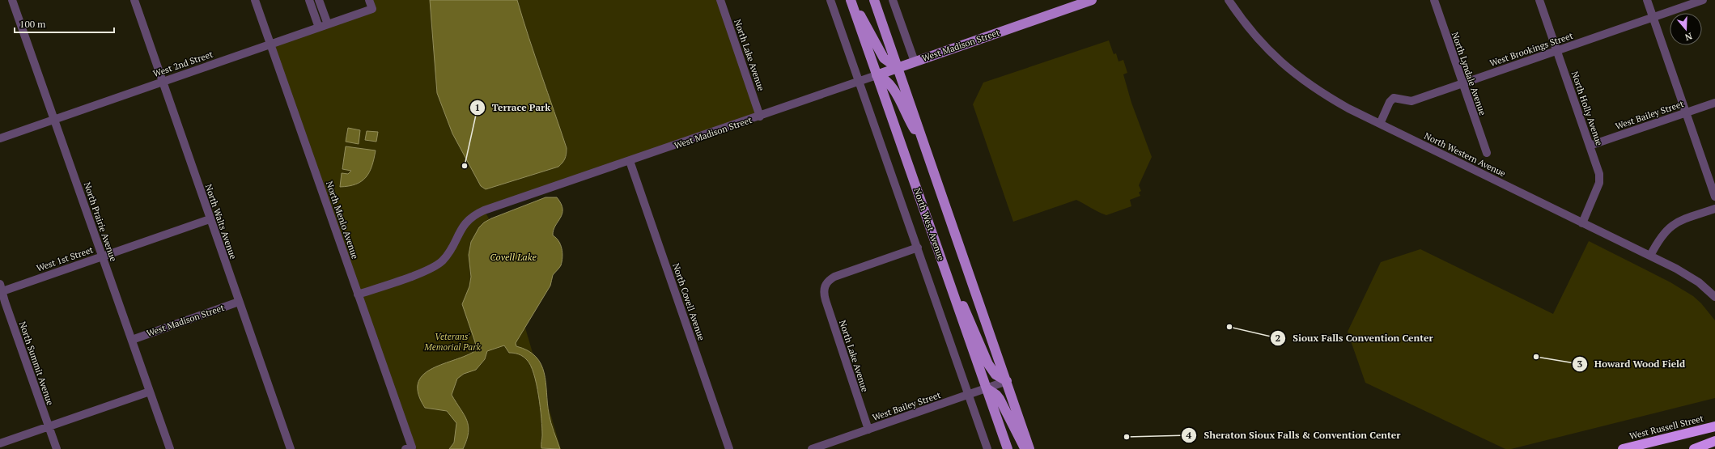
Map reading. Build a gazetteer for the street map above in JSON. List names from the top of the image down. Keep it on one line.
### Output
{"streets":{"highway":["West Russell Street"],"main road":["West Madison Street","North West Avenue"],"street":["West Brookings Street","North Lake Avenue","West 2nd Street","North Lyndale Avenue","North Holly Avenue","West Bailey Street","North Western Avenue","North Menlo Avenue","North Prairie Avenue","North Walts Avenue","West 1st Street","North Covell Avenue","North Summit Avenue"]},"crossings":[["West Madison Street","North Lake Avenue"],["West Madison Street","North Menlo Avenue"],["West Madison Street","North Prairie Avenue"],["West Madison Street","North Walts Avenue"],["West Madison Street","North West Avenue"],["West Madison Street","North Covell Avenue"],["West Brookings Street","North Lyndale Avenue"],["West Brookings Street","North Holly Avenue"],["West Brookings Street","North Western Avenue"],["North Lake Avenue","West Bailey Street"],["North Lake Avenue","North West Avenue"],["West 2nd Street","North Menlo Avenue"],["West 2nd Street","North Prairie Avenue"],["West 2nd Street","North Walts Avenue"],["North Holly Avenue","West Bailey Street"],["North Holly Avenue","North Western Avenue"],["West Bailey Street","North West Avenue"],["North Prairie Avenue","West 1st Street"],["North Walts Avenue","West 1st Street"],["West 1st Street","North Summit Avenue"]],"water":["Covell Lake"],"parks":["Veterans' Memorial Park"],"places":["Terrace Park","Sioux Falls Convention Center","Howard Wood Field","Sheraton Sioux Falls & Convention Center"],"scale_bar":"100 m","north":"bottom"}
